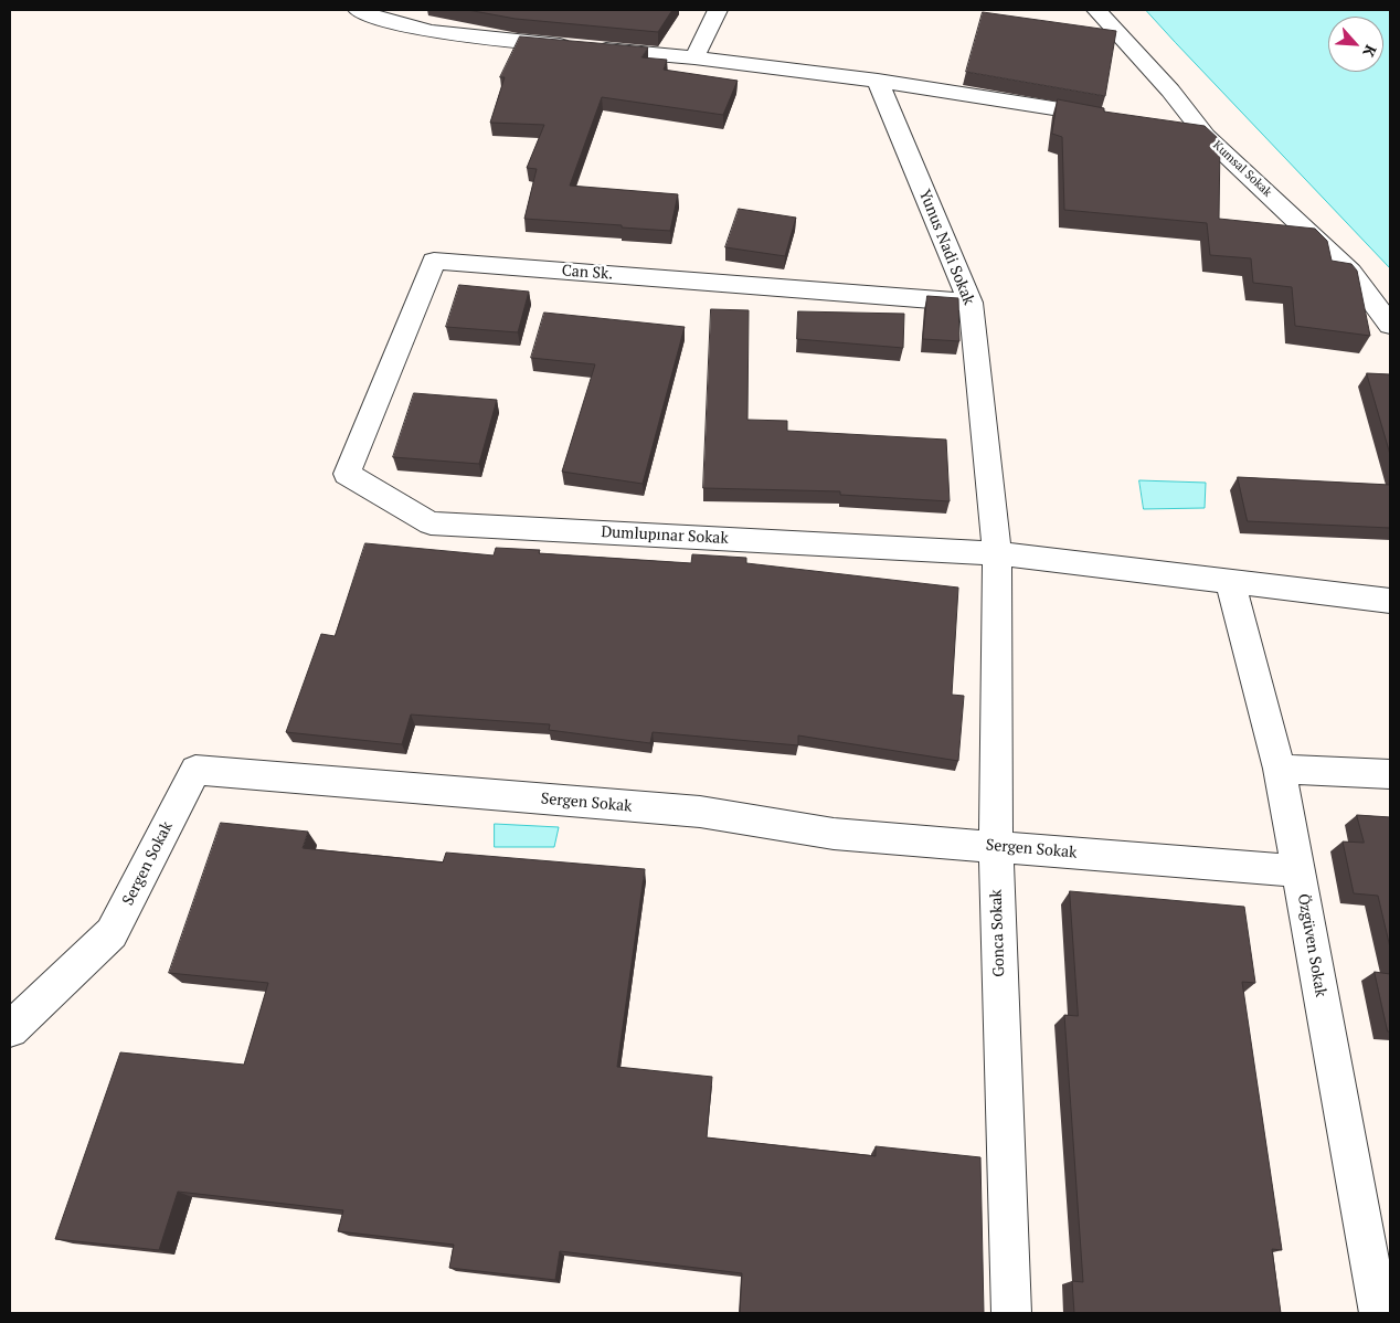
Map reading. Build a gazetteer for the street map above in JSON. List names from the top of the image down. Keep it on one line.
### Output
{"streets":{"street":["Kumsal Sokak","Yunus Nadi Sokak","Can Sk.","Dumlupınar Sokak","Sergen Sokak","Gonca Sokak","Özgüven Sokak"]},"crossings":[["Yunus Nadi Sokak","Can Sk."],["Yunus Nadi Sokak","Dumlupınar Sokak"],["Yunus Nadi Sokak","Gonca Sokak"],["Can Sk.","Dumlupınar Sokak"],["Dumlupınar Sokak","Gonca Sokak"],["Dumlupınar Sokak","Özgüven Sokak"],["Sergen Sokak","Gonca Sokak"],["Sergen Sokak","Özgüven Sokak"]],"north":"bottom right"}
